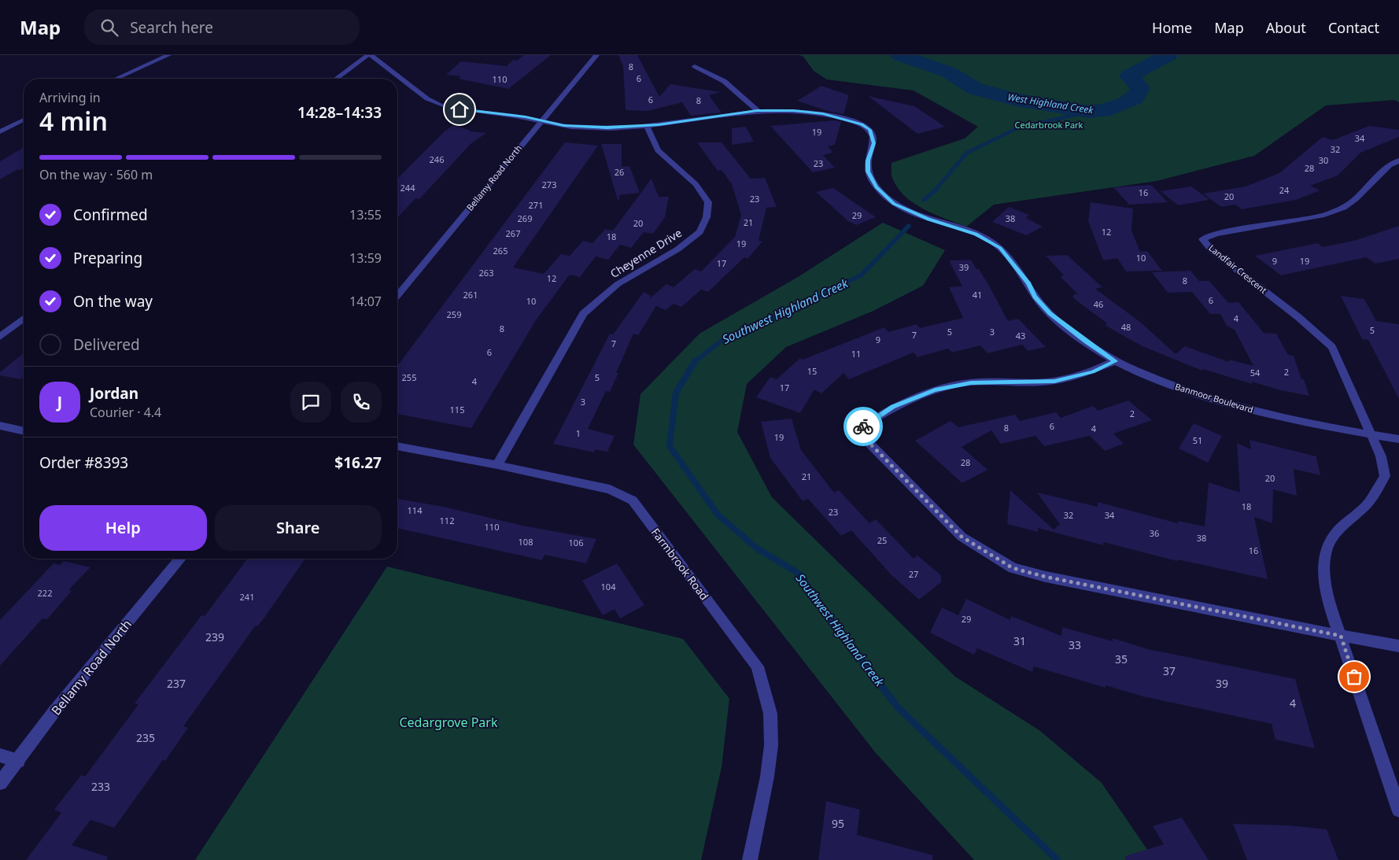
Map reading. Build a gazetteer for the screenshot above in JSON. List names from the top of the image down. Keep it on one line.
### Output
{"streets":{"street":["Bellamy Road North","Cheyenne Drive","Landfair Crescent","Banmoor Boulevard","Farmbrook Road"]},"crossings":[["Bellamy Road North","Banmoor Boulevard"],["Cheyenne Drive","Banmoor Boulevard"],["Cheyenne Drive","Farmbrook Road"],["Landfair Crescent","Banmoor Boulevard"]],"water":["West Highland Creek","Southwest Highland Creek"],"parks":["Cedarbrook Park","Cedargrove Park"],"house_numbers":["8","6","110","6","8","19","34","32","246","30","23","28","26","273","244","24","16","20","23","271","29","269","38","21","20","12","267","18","19","265","10","9","19","17","39","263","12","8","261","41","6","10","46","259","4","48","8","5","5","3","7","43","9","7","6","11","15","2","54","255","5","4","17","3","115","2","6","8","4","1","19","51","28","21","20","18","114","23","32","34","112","110","36","38","25","108","106","16","27","104","222","241","29","239","31","33","35","37","237","39","4","235","233","95"],"page":{"header":"Map","search":"Search here","nav":["Home","Map","About","Contact"],"heading":["4 min","Arriving in","14:28–14:33"],"panel":["Jordan","Courier · 4.4","Order #8393","$16.27"],"bar":"On the way · 560 m","list":[["Confirmed","13:55"],["Preparing","13:59"],["On the way","14:07"],"Delivered"],"round":"J","buttons":["Help","Share"]}}
